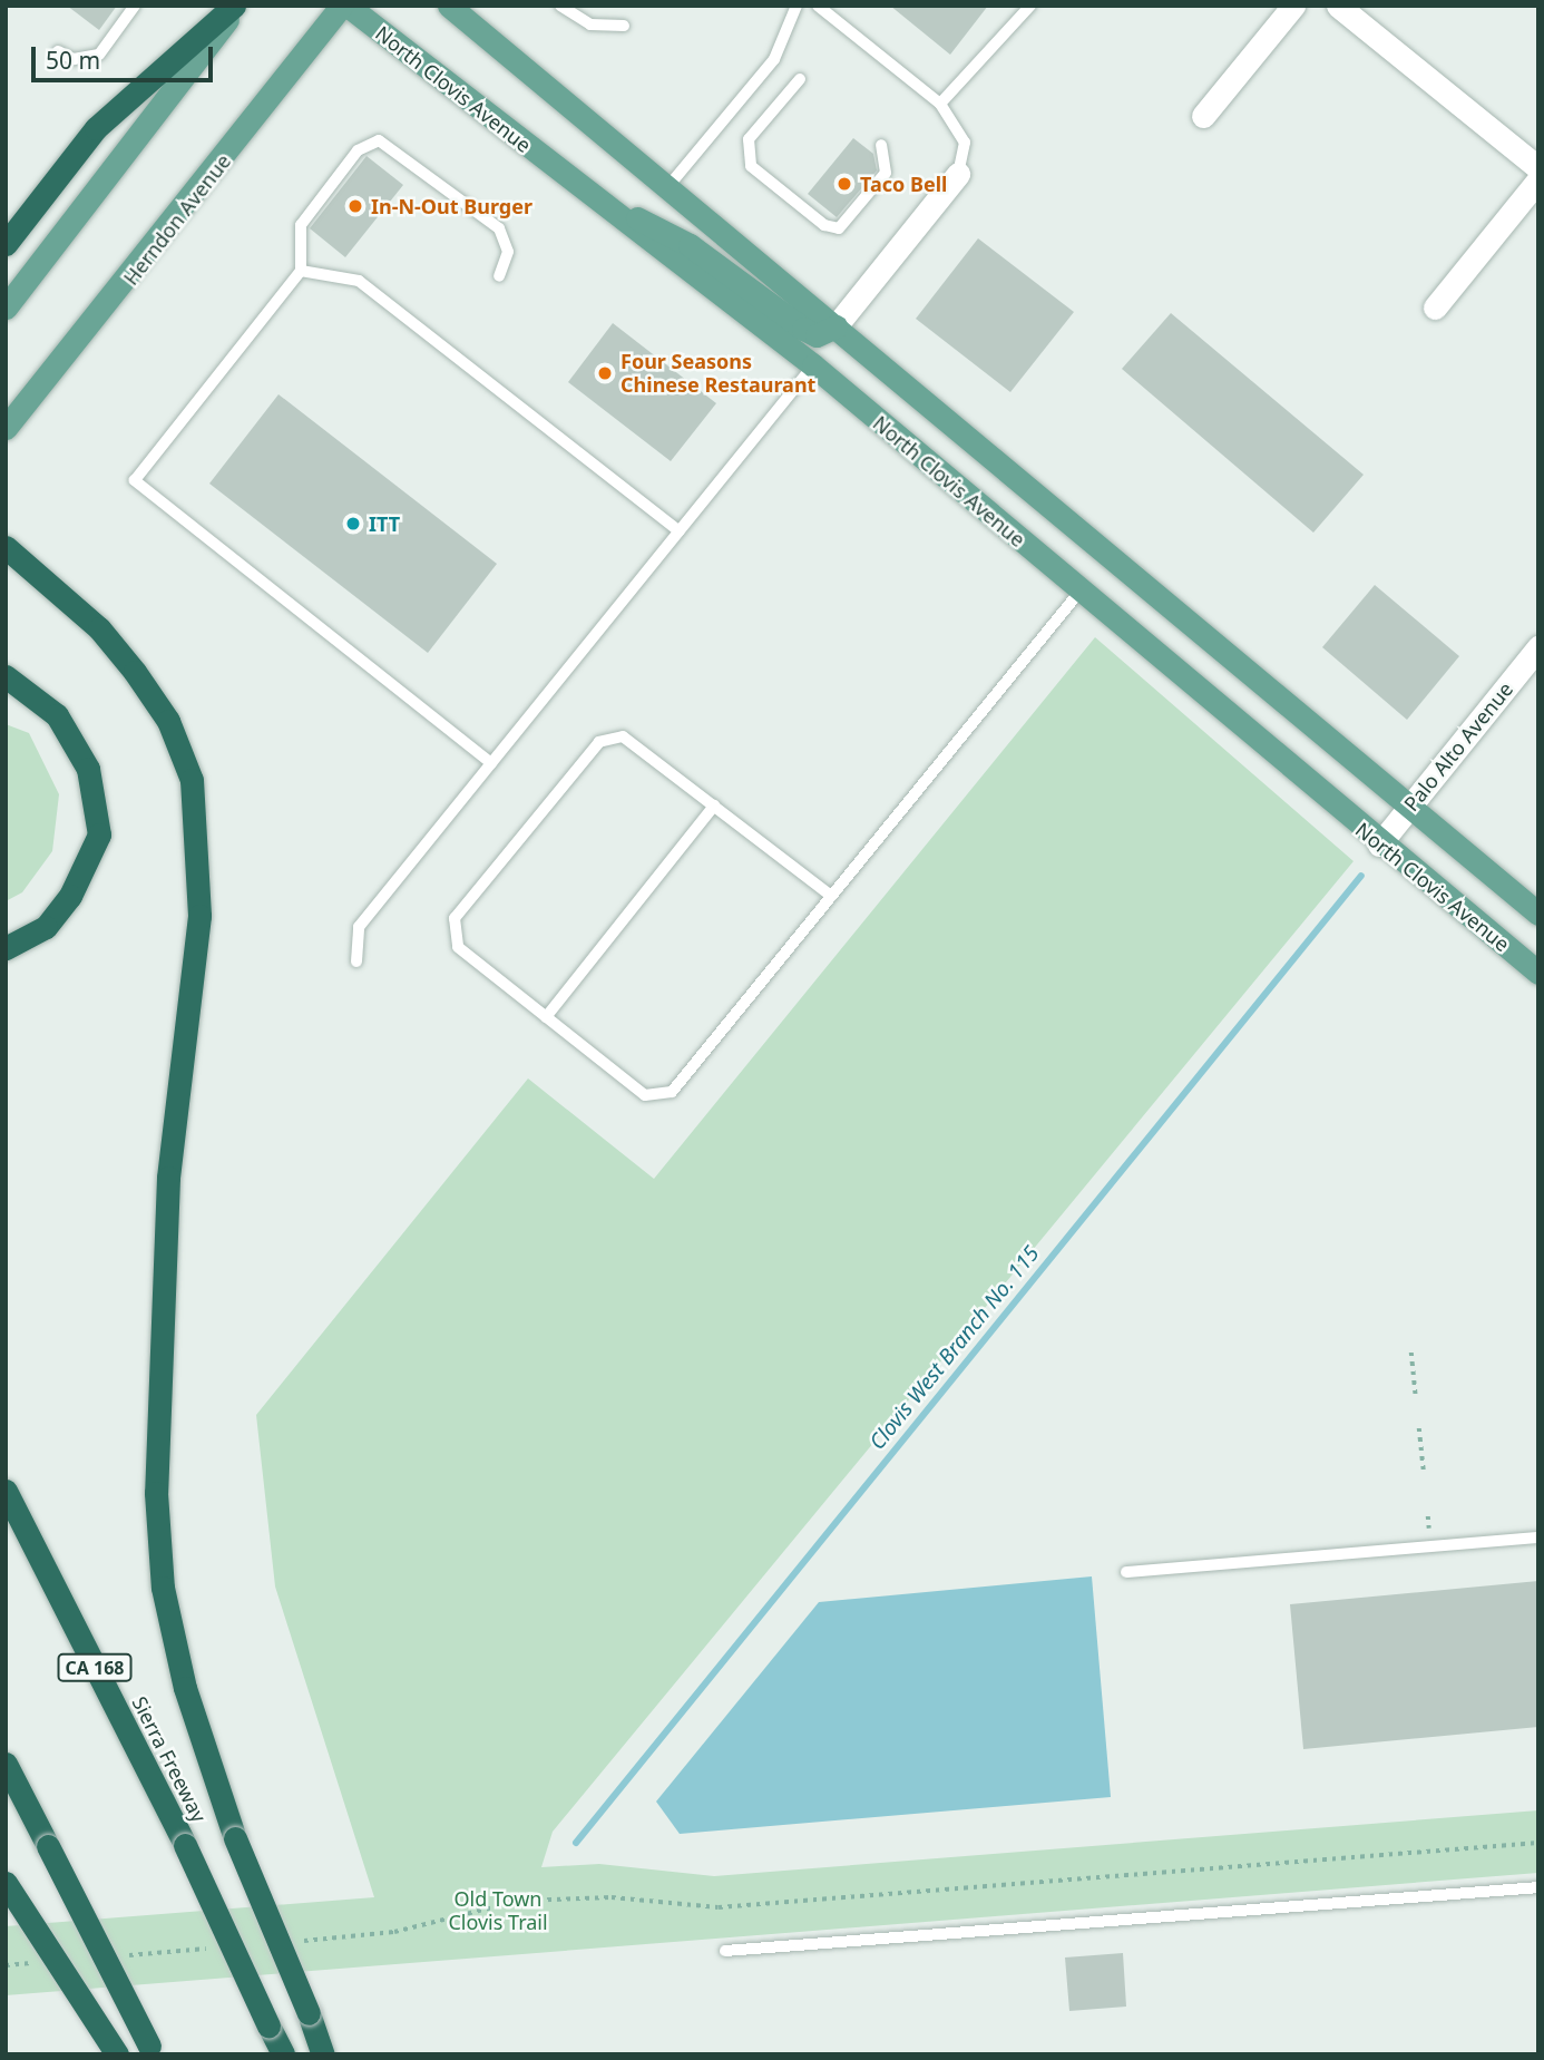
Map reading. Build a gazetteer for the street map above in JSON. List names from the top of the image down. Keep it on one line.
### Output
{"streets":{"highway":["CA 168","Sierra Freeway"],"main road":["North Clovis Avenue","Herndon Avenue"],"street":["Palo Alto Avenue"]},"crossings":[["North Clovis Avenue","Herndon Avenue"],["North Clovis Avenue","Palo Alto Avenue"]],"water":["Clovis West Branch No. 115"],"parks":["Old Town Clovis Trail"],"places":["Taco Bell","In-N-Out Burger","Four Seasons Chinese Restaurant","ITT"],"scale_bar":"50 m"}
